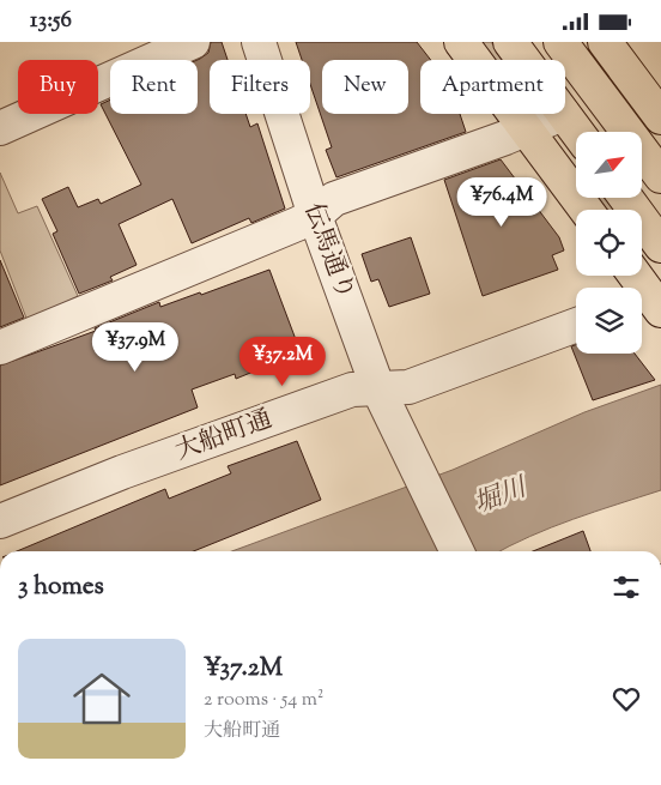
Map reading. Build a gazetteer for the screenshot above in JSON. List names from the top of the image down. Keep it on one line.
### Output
{"streets":{"street":["伝馬通り","大船町通"]},"crossings":[["伝馬通り","大船町通"]],"water":["堀川"],"north":"top right","page":{"status":"13:56","chip":["Buy","Rent","Filters","New","Apartment"],"price":["¥76.4M","¥37.9M","¥37.2M"],"heading":"3 homes","list":[{"name":"¥37.2M","note":"2 rooms · 54 m² · 大船町通"}]}}
